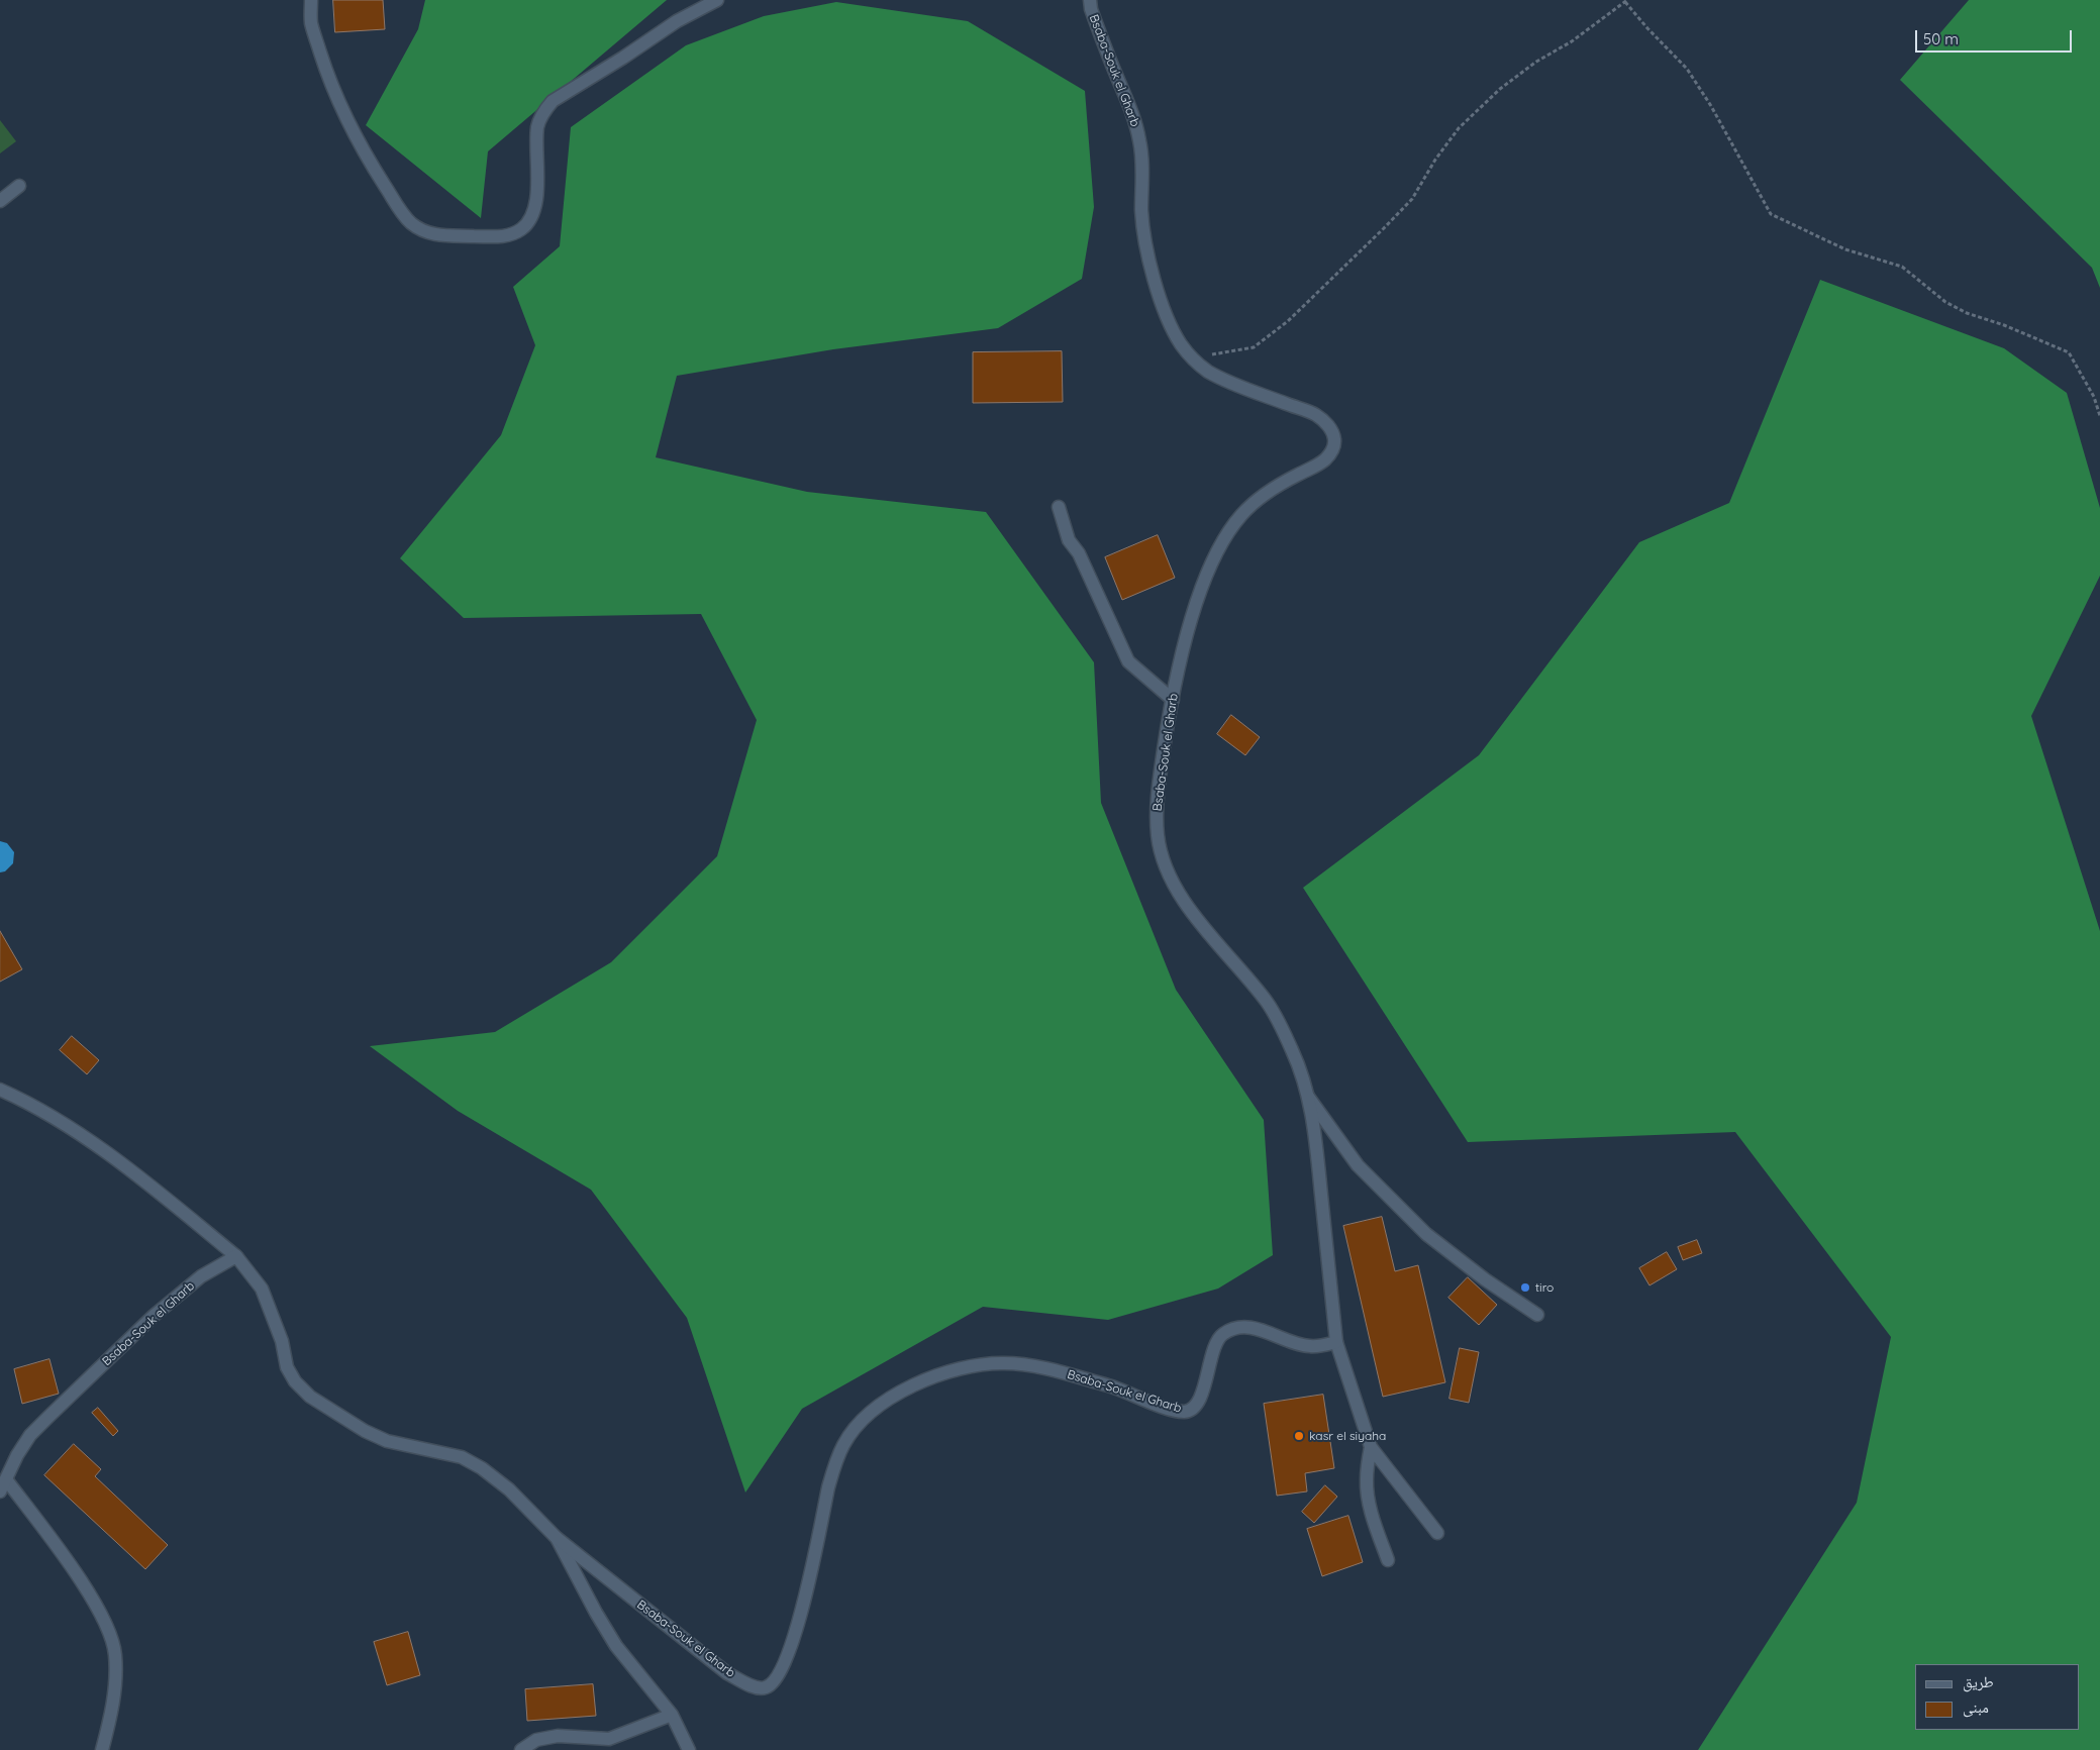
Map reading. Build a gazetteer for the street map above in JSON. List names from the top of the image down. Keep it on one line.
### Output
{"streets":{"street":["Bsaba-Souk el Gharb"]},"places":["tiro","kasr el siyaha"],"legend":["طريق","مبنى"],"scale_bar":"50 m"}
